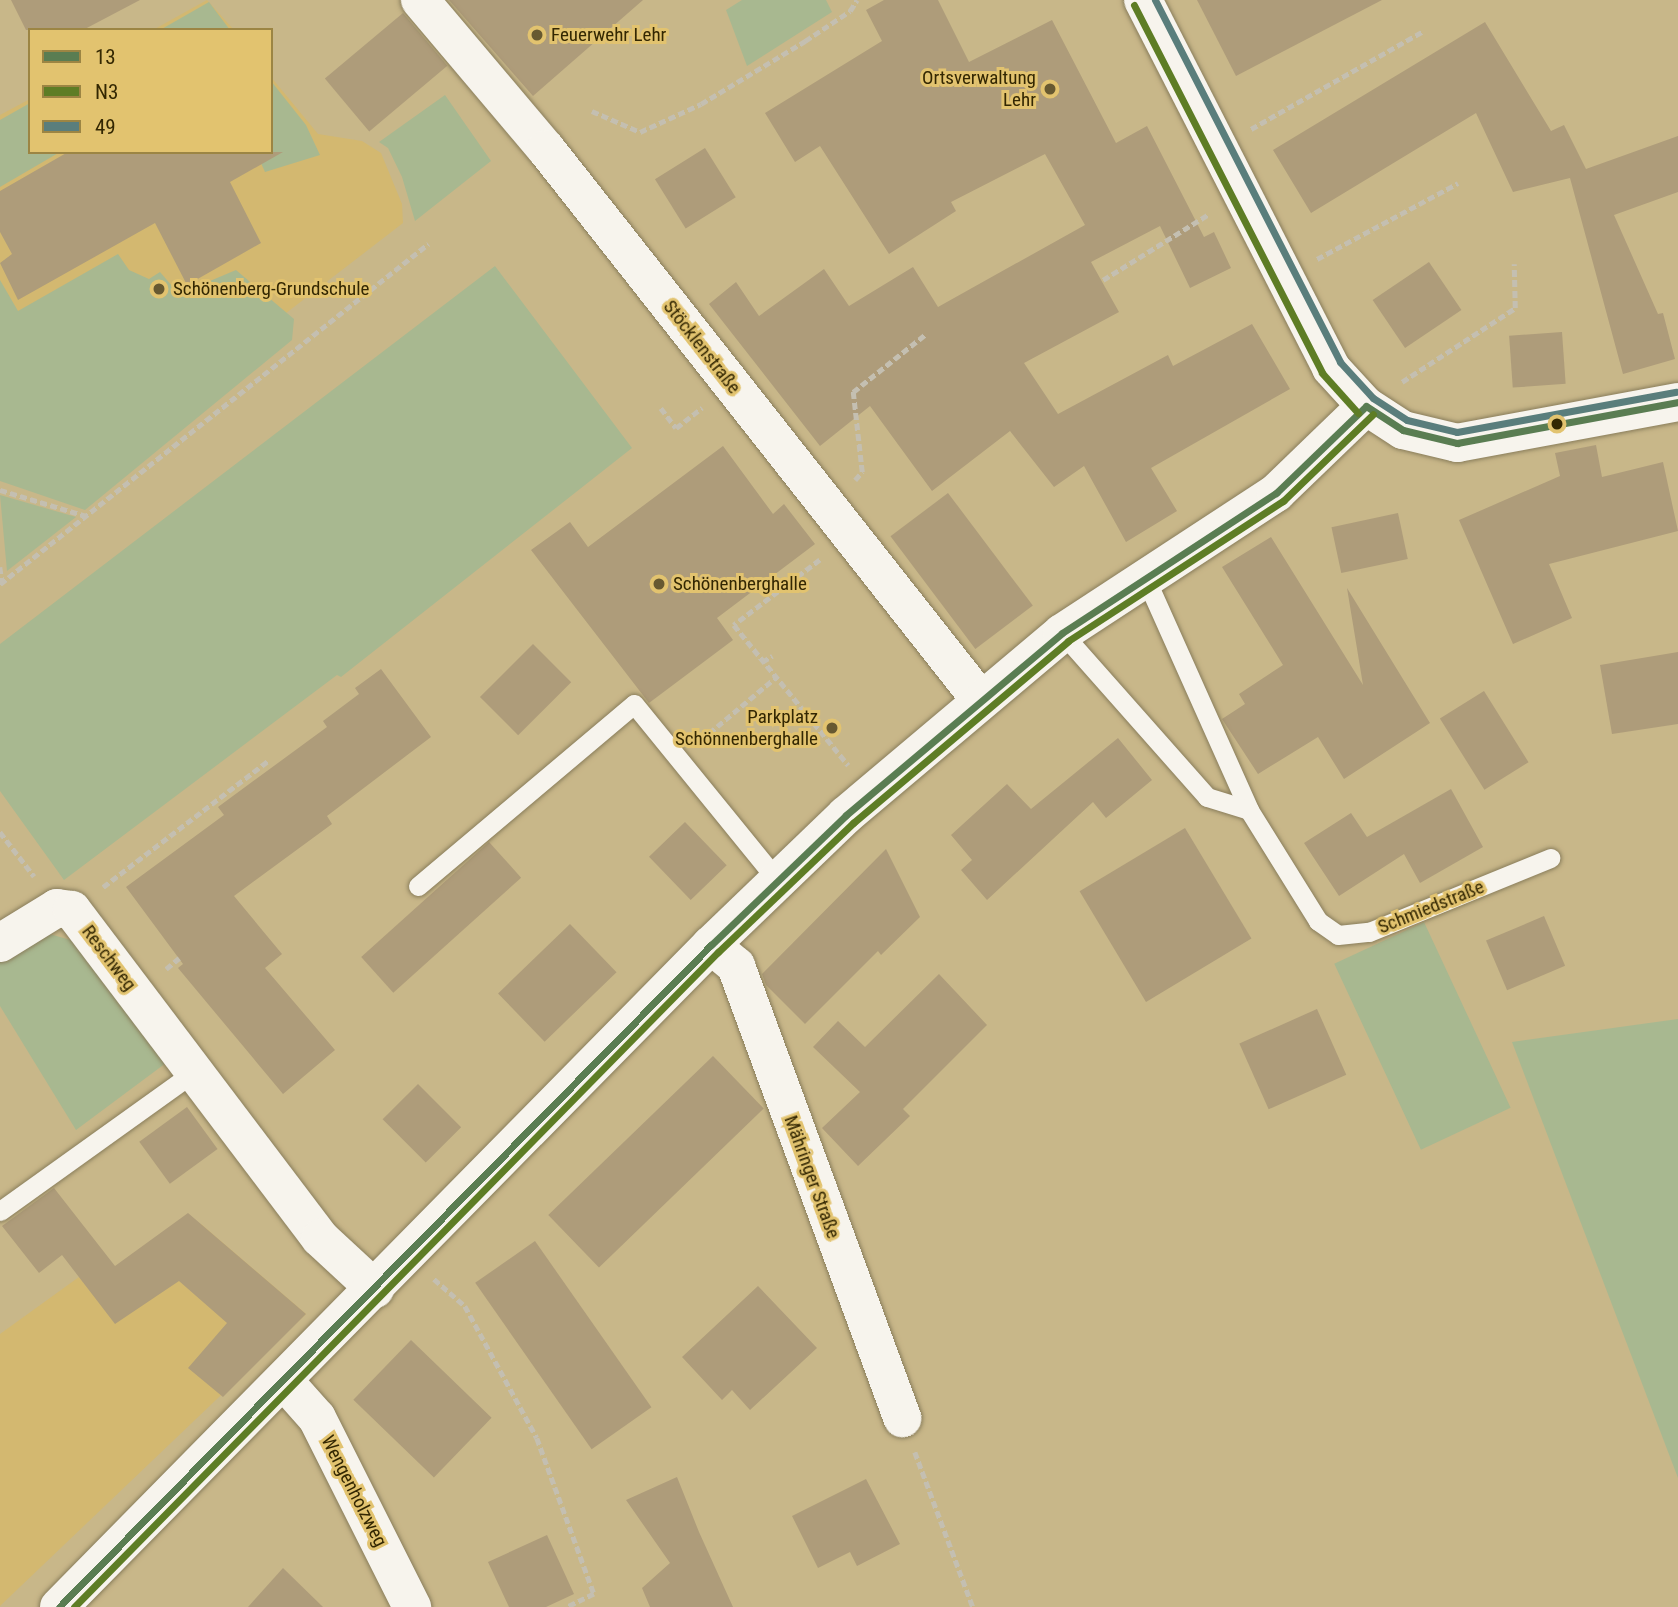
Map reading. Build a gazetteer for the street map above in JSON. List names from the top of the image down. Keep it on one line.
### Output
{"streets":{"street":["Stöcklenstraße","Reschweg","Mähringer Straße","Wengenholzweg"],"lane":["Schmiedstraße"]},"places":["Feuerwehr Lehr","Ortsverwaltung Lehr","Schönenberg-Grundschule","Schönenberghalle","Parkplatz Schönnenberghalle"],"lines":["transit line 49","transit line N3","transit line 13"],"legend":["13","N3","49"]}
